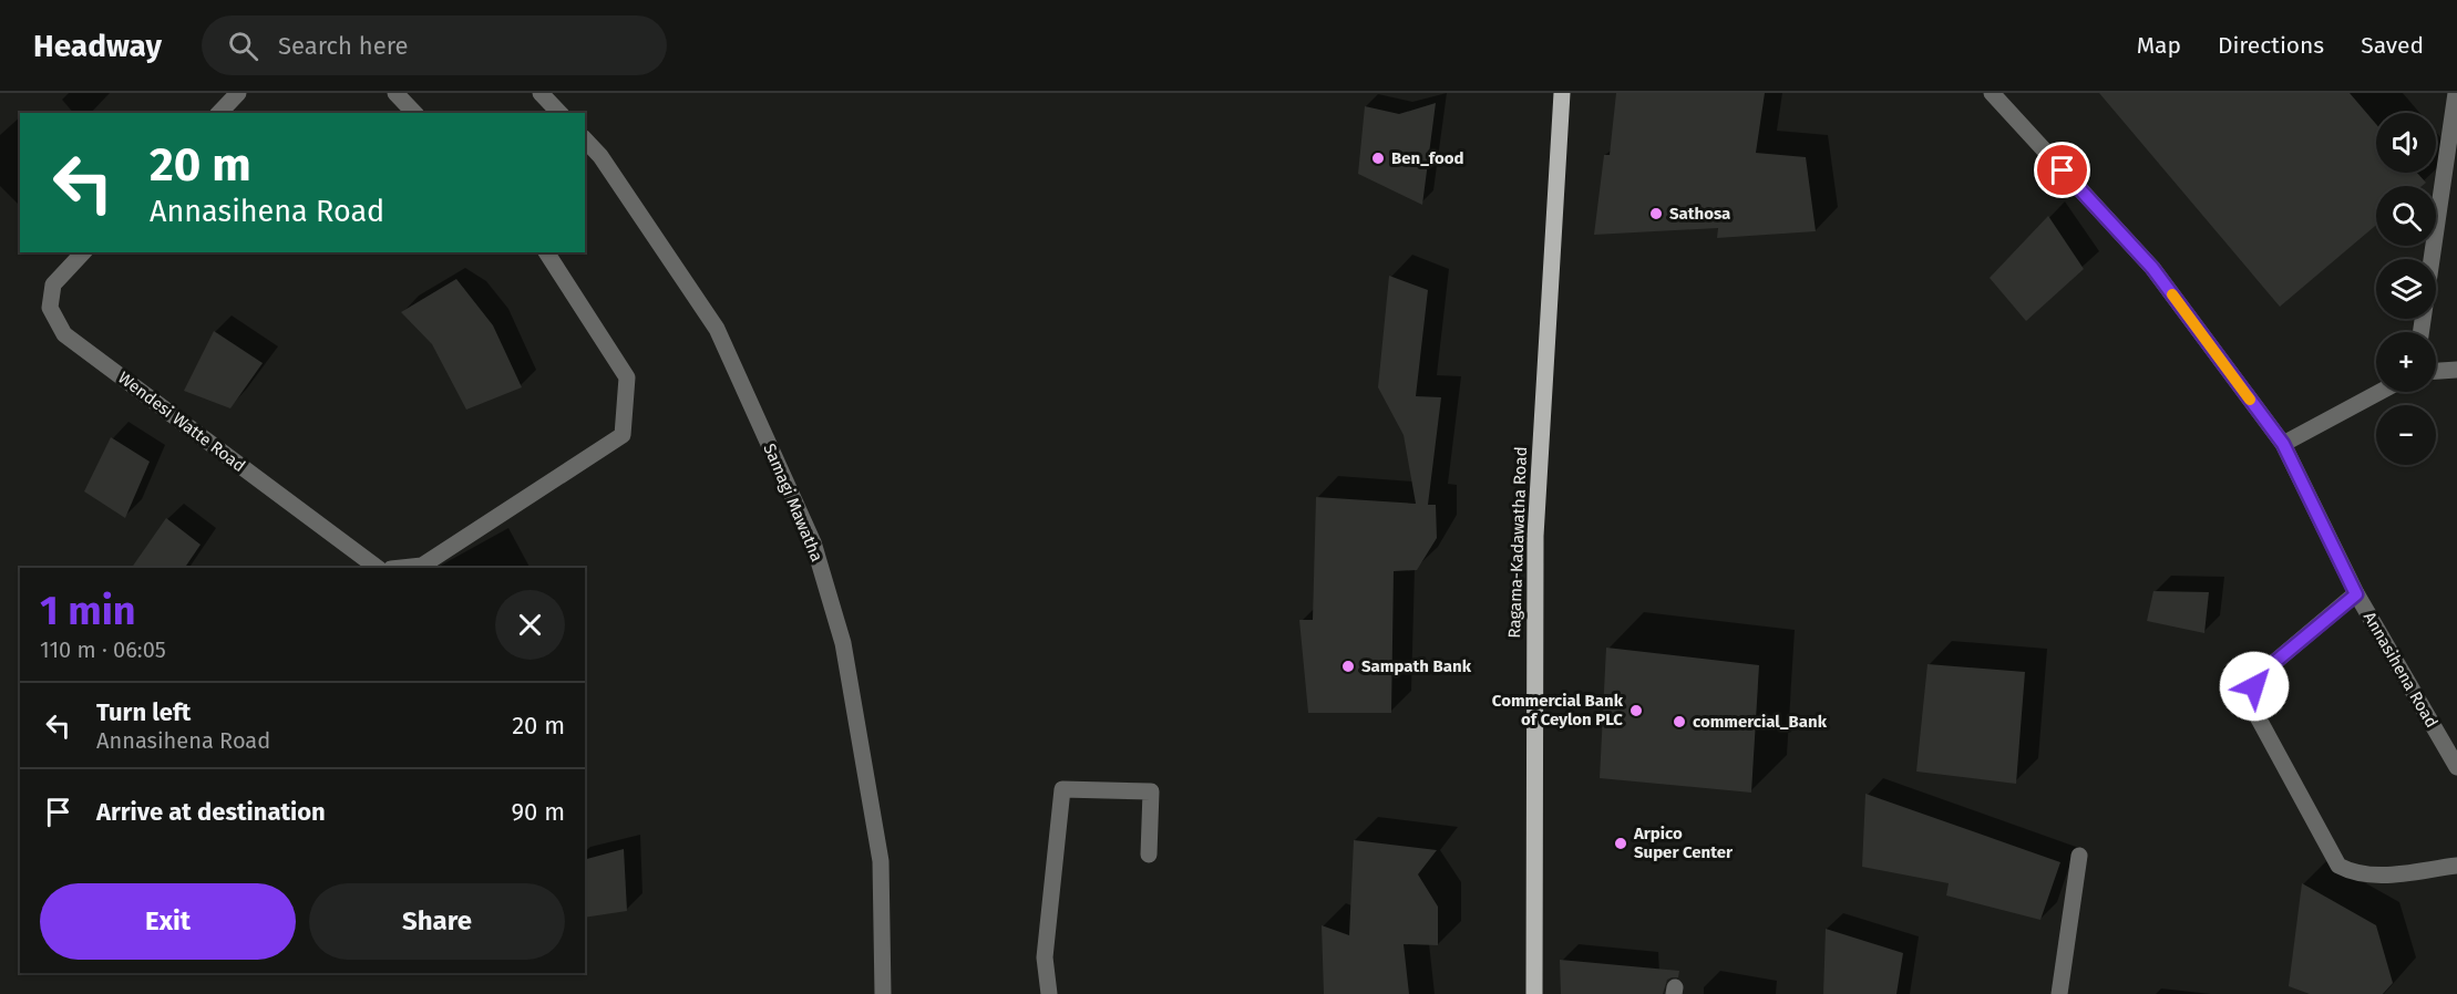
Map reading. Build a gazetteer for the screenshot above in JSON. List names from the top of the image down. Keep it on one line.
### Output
{"streets":{"main road":["Ragama-Kadawatha Road"],"street":["Wendesi Watte Road","Samagi Mawatha","Annasihena Road"]},"places":["Ben_food","Sathosa","Sampath Bank","Commercial Bank of Ceylon PLC","commercial_Bank","Arpico Super Center"],"page":{"header":"Headway","search":"Search here","nav":["Map","Directions","Saved"],"map_buttons":["+","−"],"turn":["20 m","Annasihena Road"],"heading":["1 min","110 m · 06:05"],"list":[{"name":"Turn left","note":"Annasihena Road","value":"20 m"},{"name":"Arrive at destination","value":"90 m"}],"buttons":["Exit","Share"]}}
